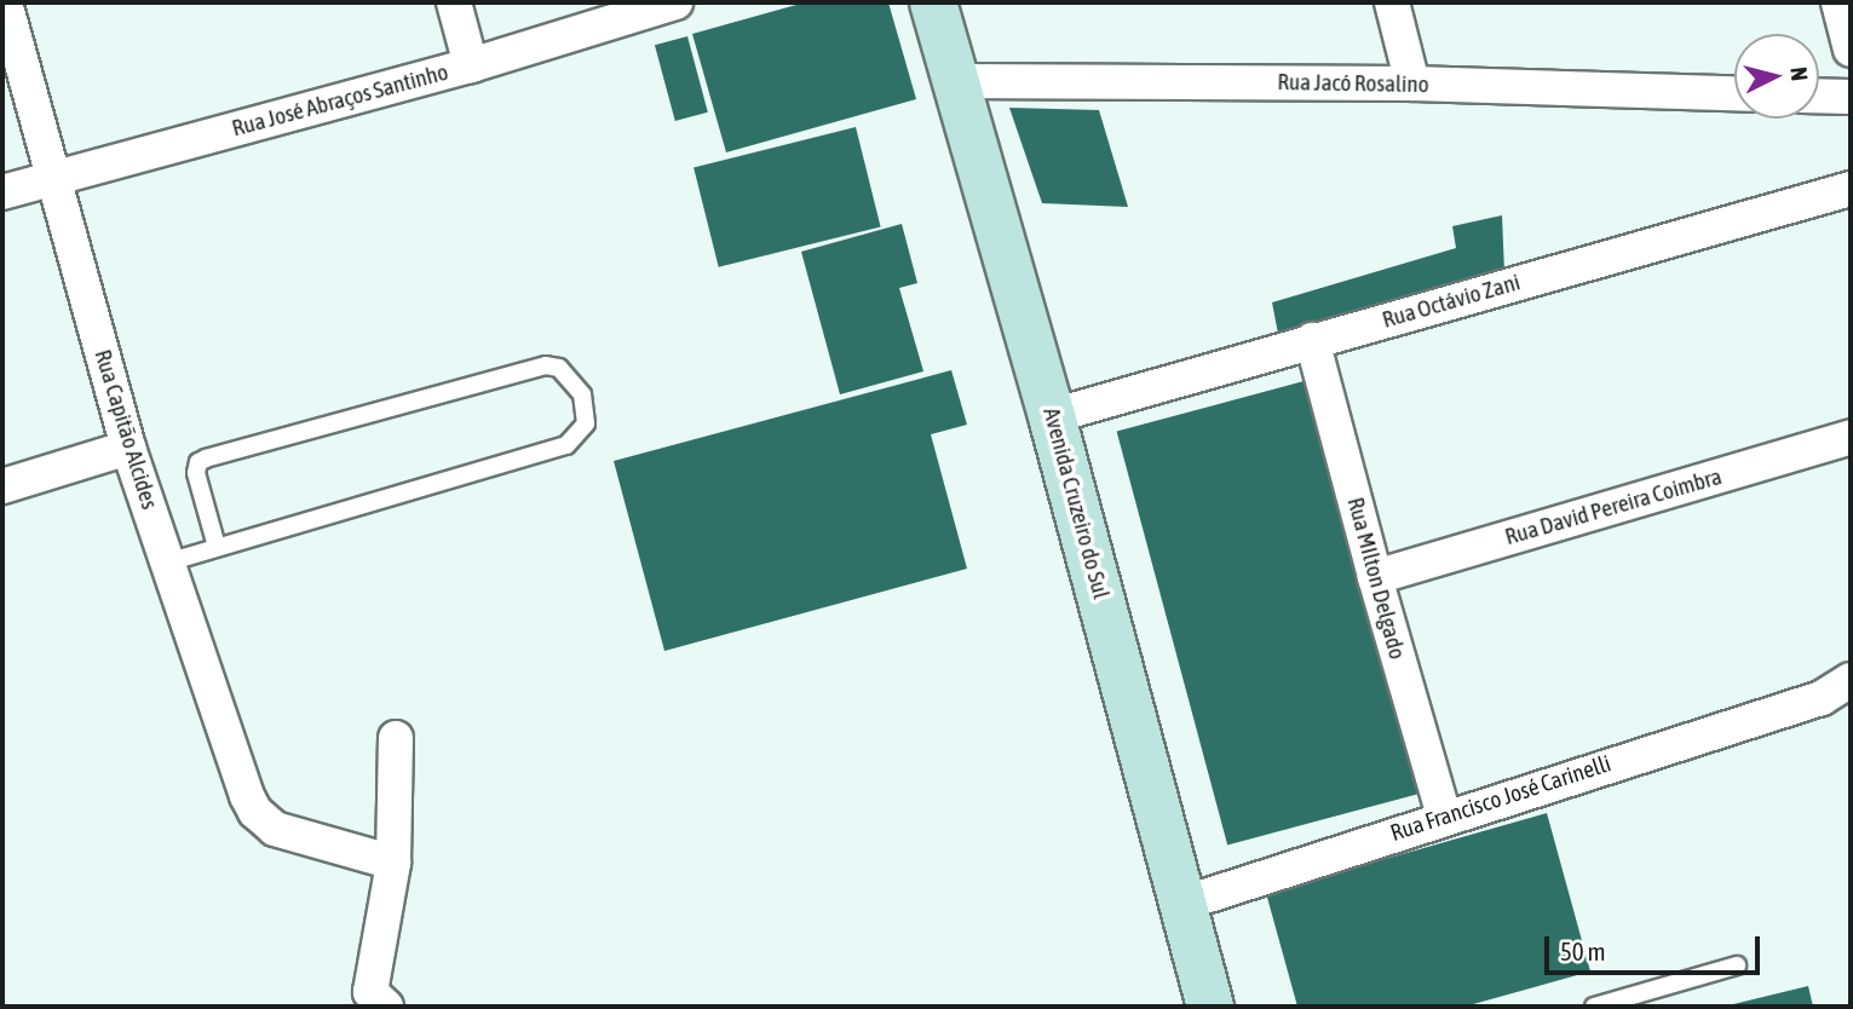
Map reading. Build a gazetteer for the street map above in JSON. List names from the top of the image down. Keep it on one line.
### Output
{"streets":{"street":["Rua Jacó Rosalino","Rua José Abraços Santinho","Rua Octávio Zani","Rua Capitão Alcides","Avenida Cruzeiro do Sul","Rua David Pereira Coimbra","Rua MIlton Delgado","Rua Francisco José Carinelli"]},"crossings":[["Rua Jacó Rosalino","Avenida Cruzeiro do Sul"],["Rua José Abraços Santinho","Rua Capitão Alcides"],["Rua Octávio Zani","Avenida Cruzeiro do Sul"],["Rua Octávio Zani","Rua MIlton Delgado"],["Avenida Cruzeiro do Sul","Rua Francisco José Carinelli"],["Rua David Pereira Coimbra","Rua MIlton Delgado"],["Rua MIlton Delgado","Rua Francisco José Carinelli"]],"scale_bar":"50 m","north":"right"}
